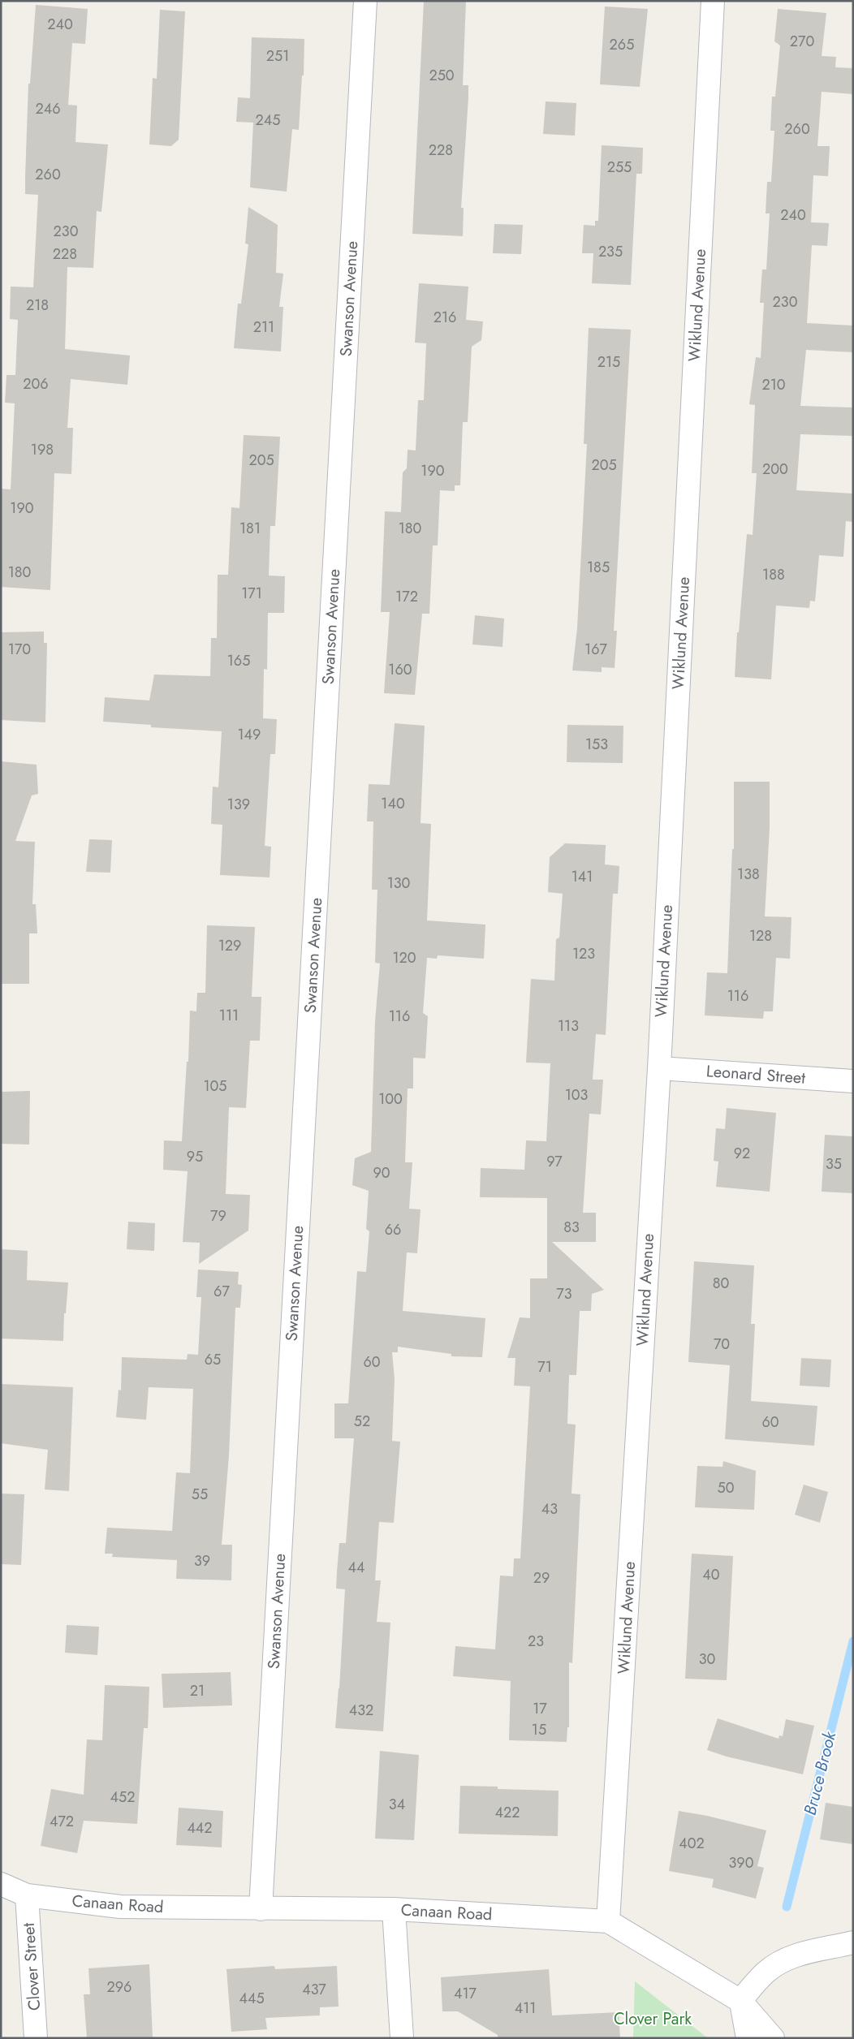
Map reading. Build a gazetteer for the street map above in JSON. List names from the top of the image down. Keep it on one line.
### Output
{"streets":{"street":["Swanson Avenue","Wiklund Avenue","Leonard Street","Canaan Road","Clover Street"]},"crossings":[["Swanson Avenue","Canaan Road"],["Wiklund Avenue","Leonard Street"],["Wiklund Avenue","Canaan Road"],["Canaan Road","Clover Street"]],"water":["Bruce Brook"],"parks":["Clover Park"],"house_numbers":["240","270","265","251","250","246","245","260","228","255","260","240","230","235","228","230","218","216","211","215","206","210","198","205","205","200","190","190","181","180","185","180","188","171","172","170","167","165","160","149","153","140","139","138","141","130","128","129","123","120","116","111","116","113","105","103","100","92","95","97","35","90","79","83","66","80","67","73","70","65","60","71","52","60","50","55","43","39","44","40","29","23","30","21","17","432","15","452","34","422","472","442","402","390","296","437","417","445","411"]}
